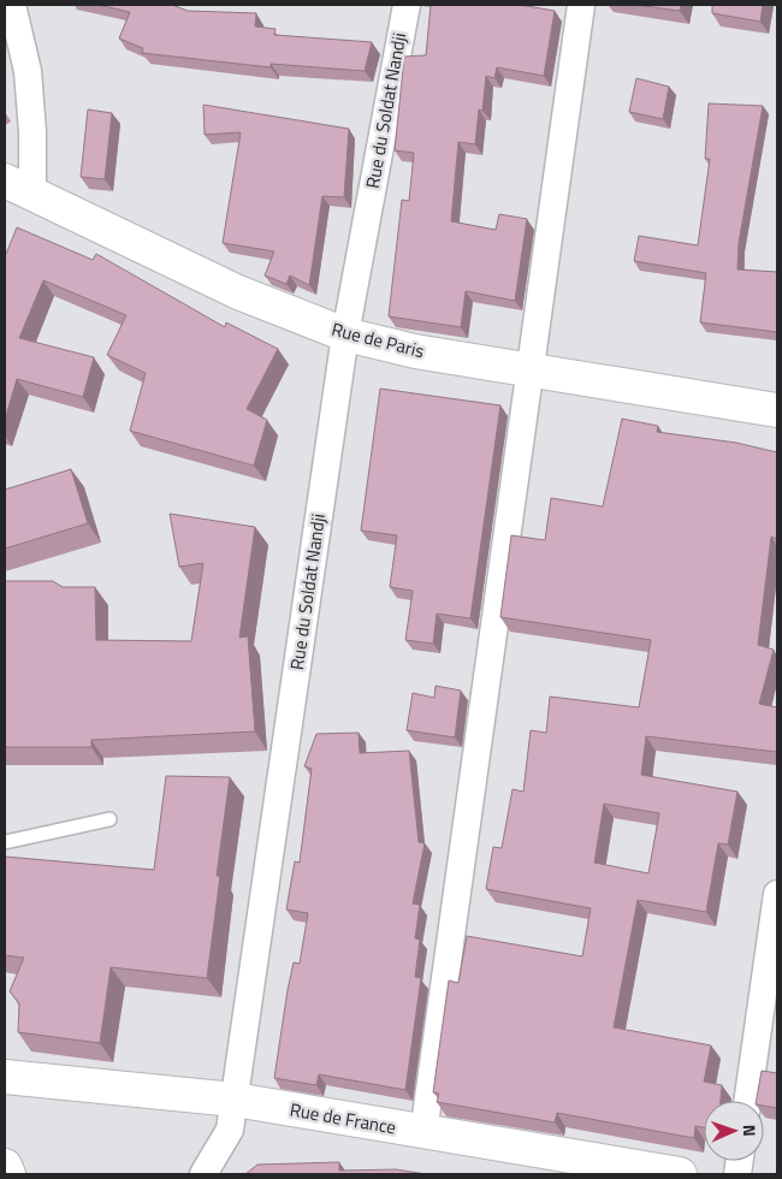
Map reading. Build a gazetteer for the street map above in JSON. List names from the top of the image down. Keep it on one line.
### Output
{"streets":{"street":["Rue du Soldat Nandji","Rue de Paris","Rue de France"]},"crossings":[["Rue du Soldat Nandji","Rue de Paris"],["Rue du Soldat Nandji","Rue de France"]],"north":"right"}
